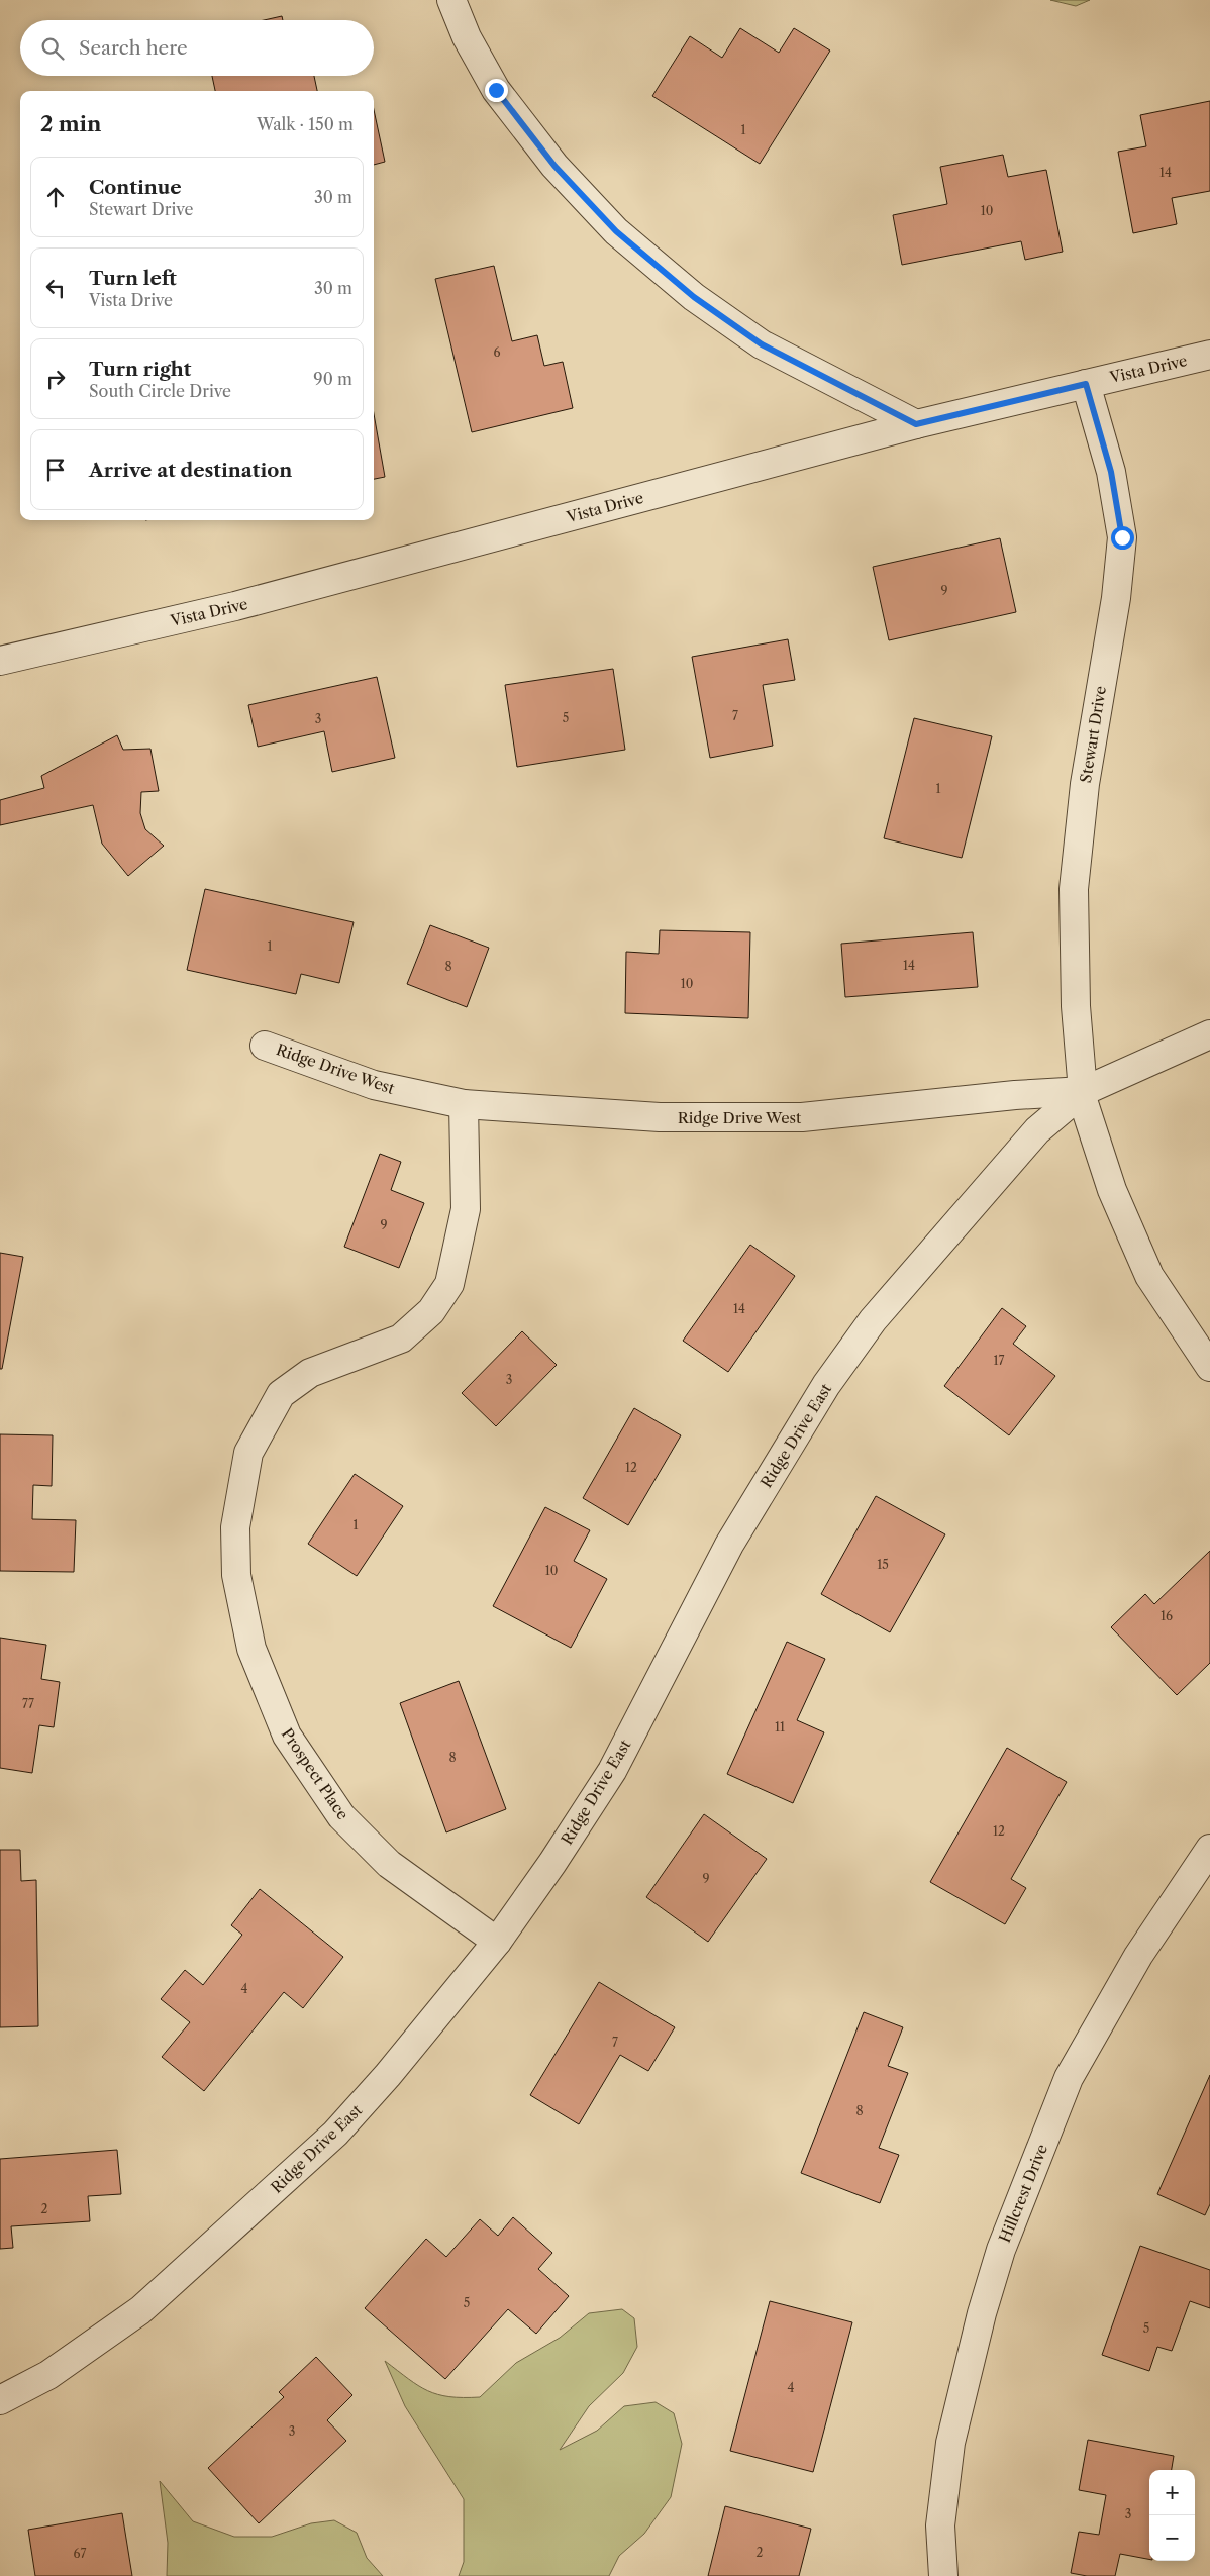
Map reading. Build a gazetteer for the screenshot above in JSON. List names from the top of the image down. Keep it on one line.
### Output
{"streets":{"street":["Vista Drive","Stewart Drive","Ridge Drive West","Ridge Drive East","Prospect Place","Hillcrest Drive"]},"crossings":[["Vista Drive","Stewart Drive"],["Stewart Drive","Ridge Drive West"],["Stewart Drive","Ridge Drive East"],["Ridge Drive West","Ridge Drive East"],["Ridge Drive West","Prospect Place"],["Ridge Drive East","Prospect Place"]],"house_numbers":["1","14","10","6","9","7","5","3","1","1","14","8","10","9","14","17","3","12","1","15","10","16","77","11","8","12","9","4","7","8","2","5","5","4","3","3","2","67"],"page":{"search":"Search here","heading":["2 min","Walk · 150 m"],"list":[["Continue","Stewart Drive","30 m"],["Turn left","Vista Drive","30 m"],["Turn right","South Circle Drive","90 m"],"Arrive at destination"],"map_buttons":["+","−"]}}
